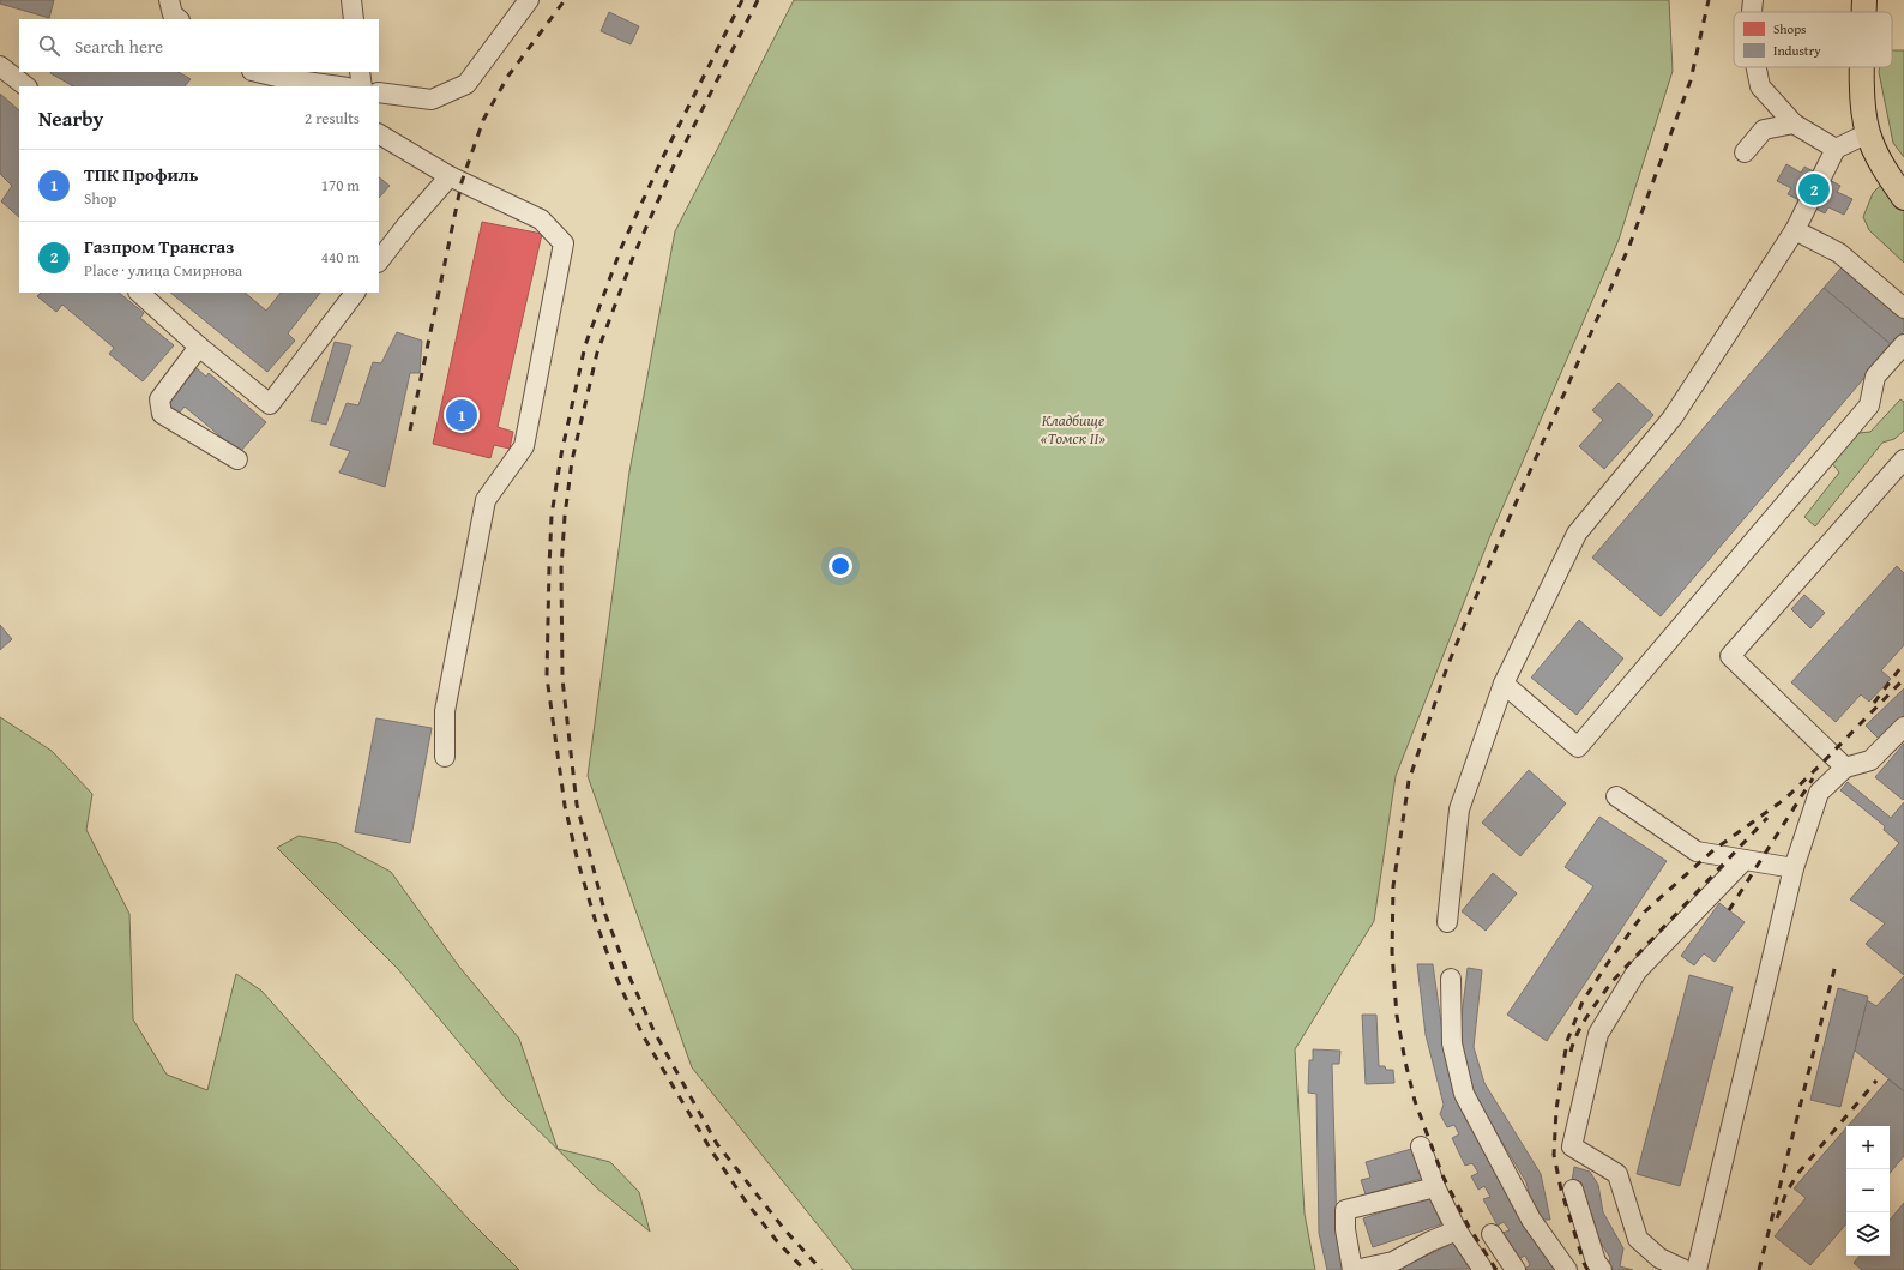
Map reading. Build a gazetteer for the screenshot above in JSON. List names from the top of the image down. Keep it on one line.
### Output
{"parks":["Кладбище «Томск II»"],"legend":["Shops","Industry"],"page":{"search":"Search here","heading":["Nearby","2 results"],"list":[{"mark":"1","name":"ТПК Профиль","note":"Shop","value":"170 m"},{"mark":"2","name":"Газпром Трансгаз","note":"Place · улица Смирнова","value":"440 m"}],"pins":["2","1"],"map_buttons":["+","−"]}}
